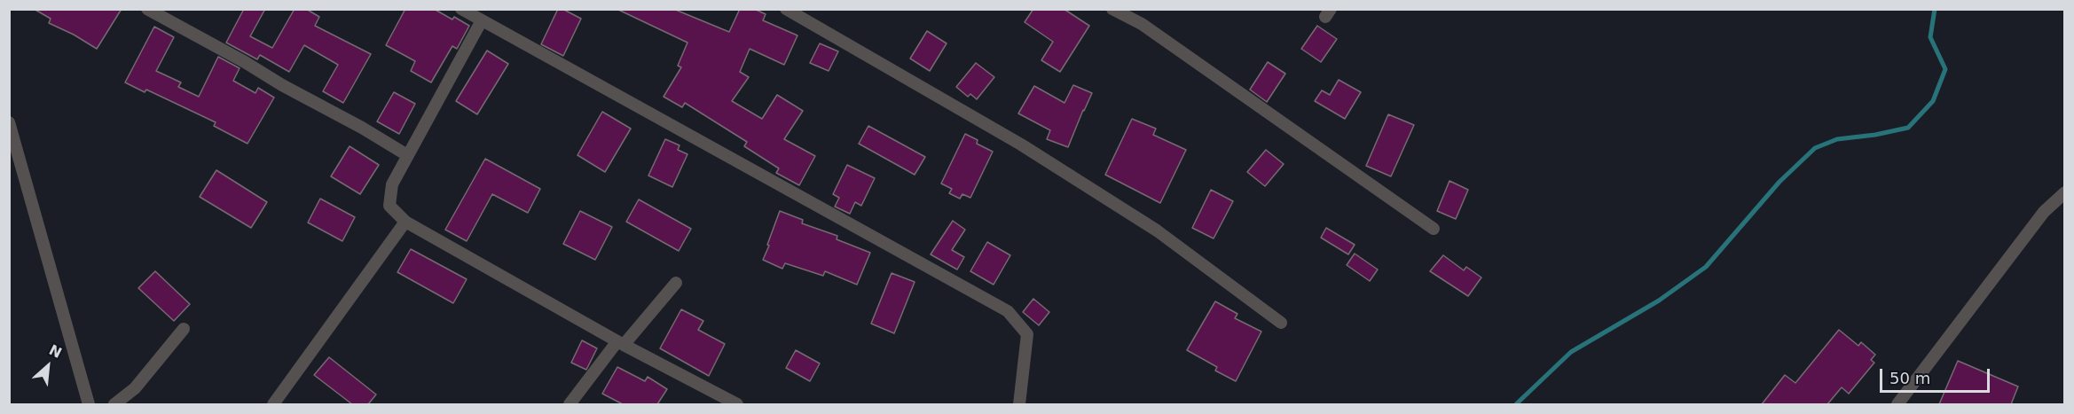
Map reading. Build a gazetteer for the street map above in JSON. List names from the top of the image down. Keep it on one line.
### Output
{"scale_bar":"50 m","north":"top right"}
